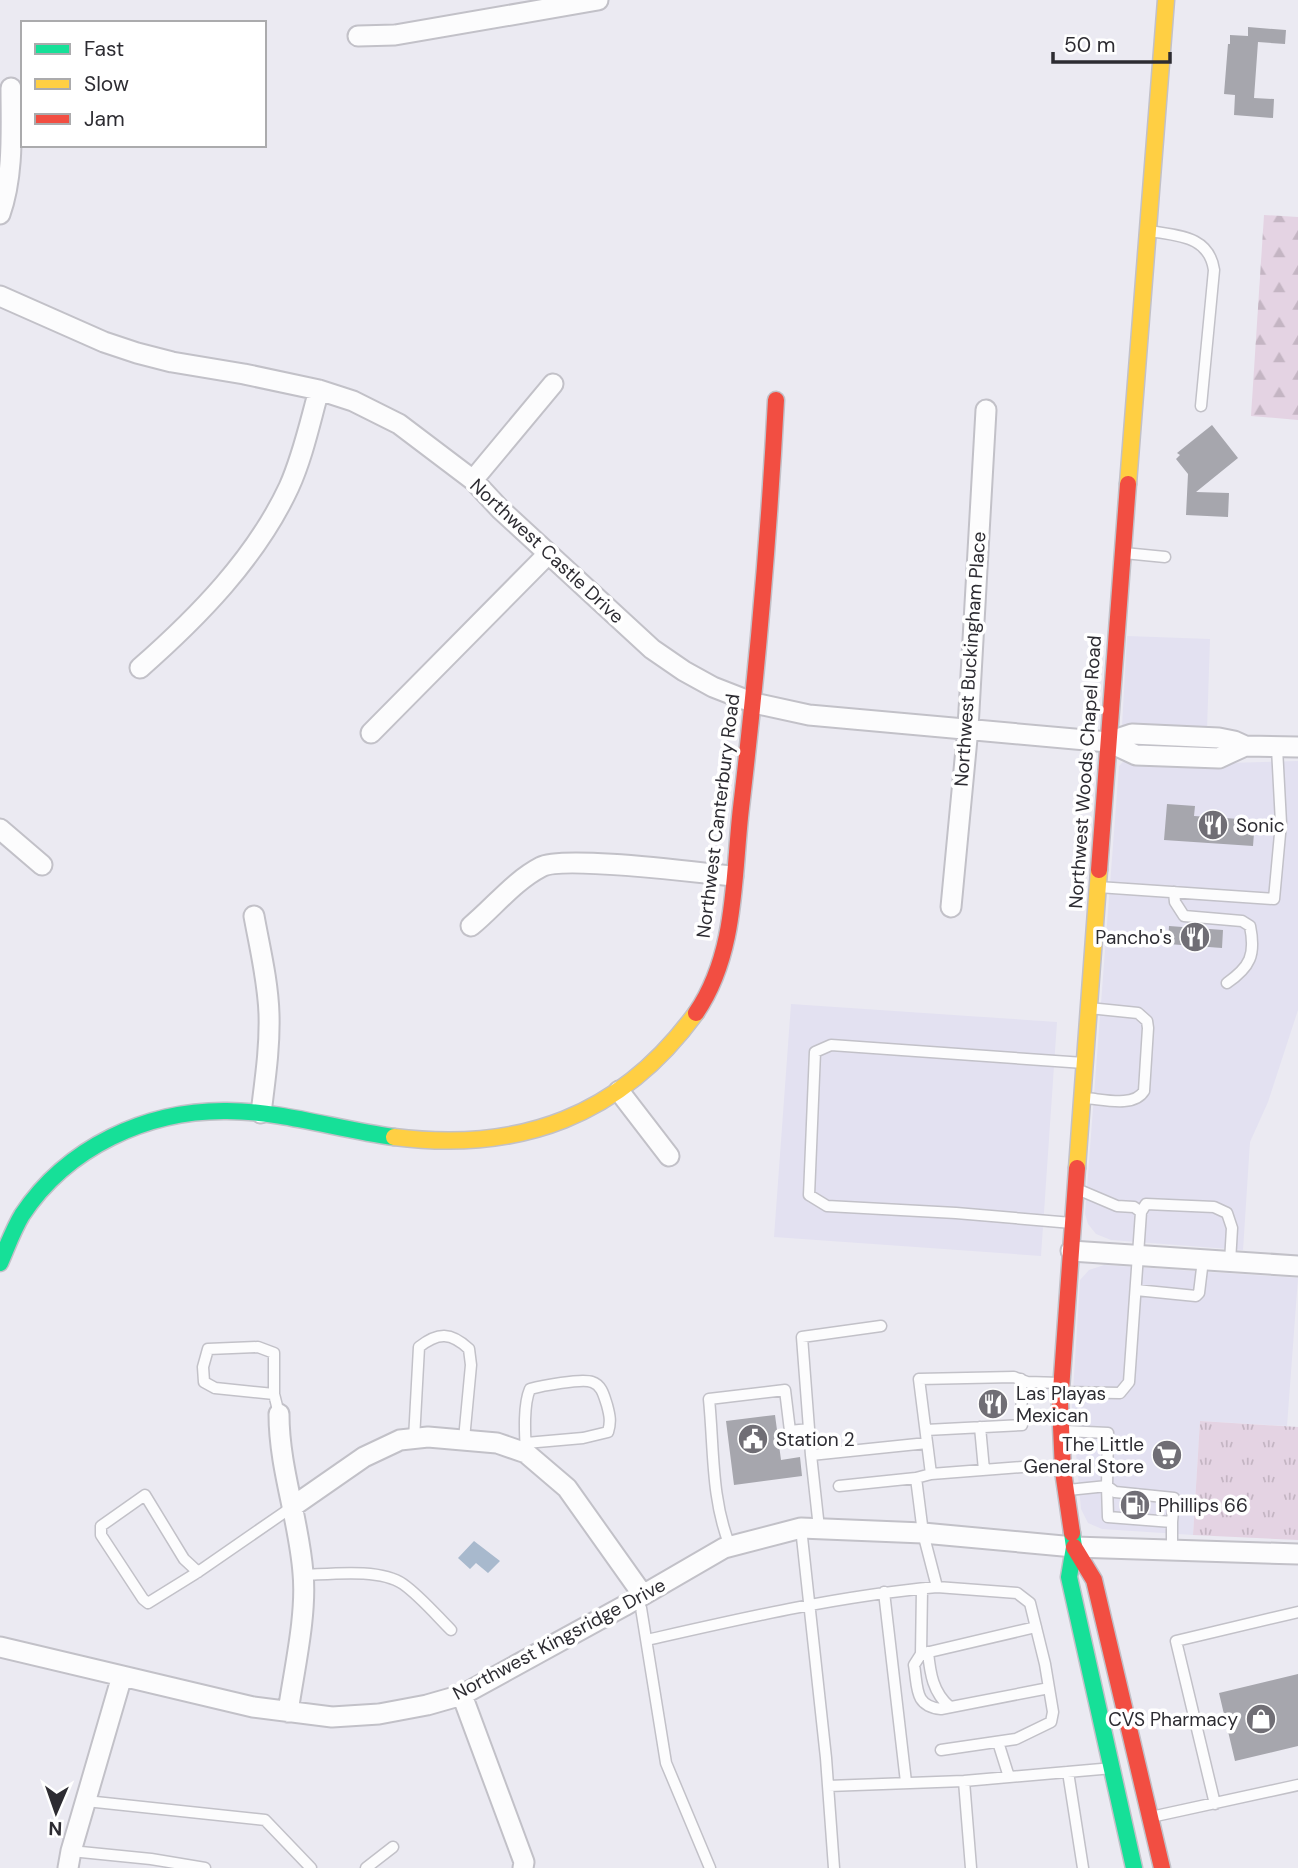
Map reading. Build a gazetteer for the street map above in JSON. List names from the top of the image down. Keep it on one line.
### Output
{"streets":{"main road":["Northwest Woods Chapel Road","Northwest Canterbury Road"],"street":["Northwest Castle Drive","Northwest Buckingham Place","Northwest Kingsridge Drive"]},"crossings":[["Northwest Castle Drive","Northwest Buckingham Place"],["Northwest Castle Drive","Northwest Woods Chapel Road"],["Northwest Castle Drive","Northwest Canterbury Road"],["Northwest Woods Chapel Road","Northwest Kingsridge Drive"]],"places":{"restaurant":["Sonic","Pancho's","Las Playas Mexican"],"public building":["Station 2"],"supermarket":["The Little General Store"],"fuel station":["Phillips 66"],"shop":["CVS Pharmacy"]},"legend":["Fast","Slow","Jam"],"scale_bar":"50 m","north":"bottom"}
